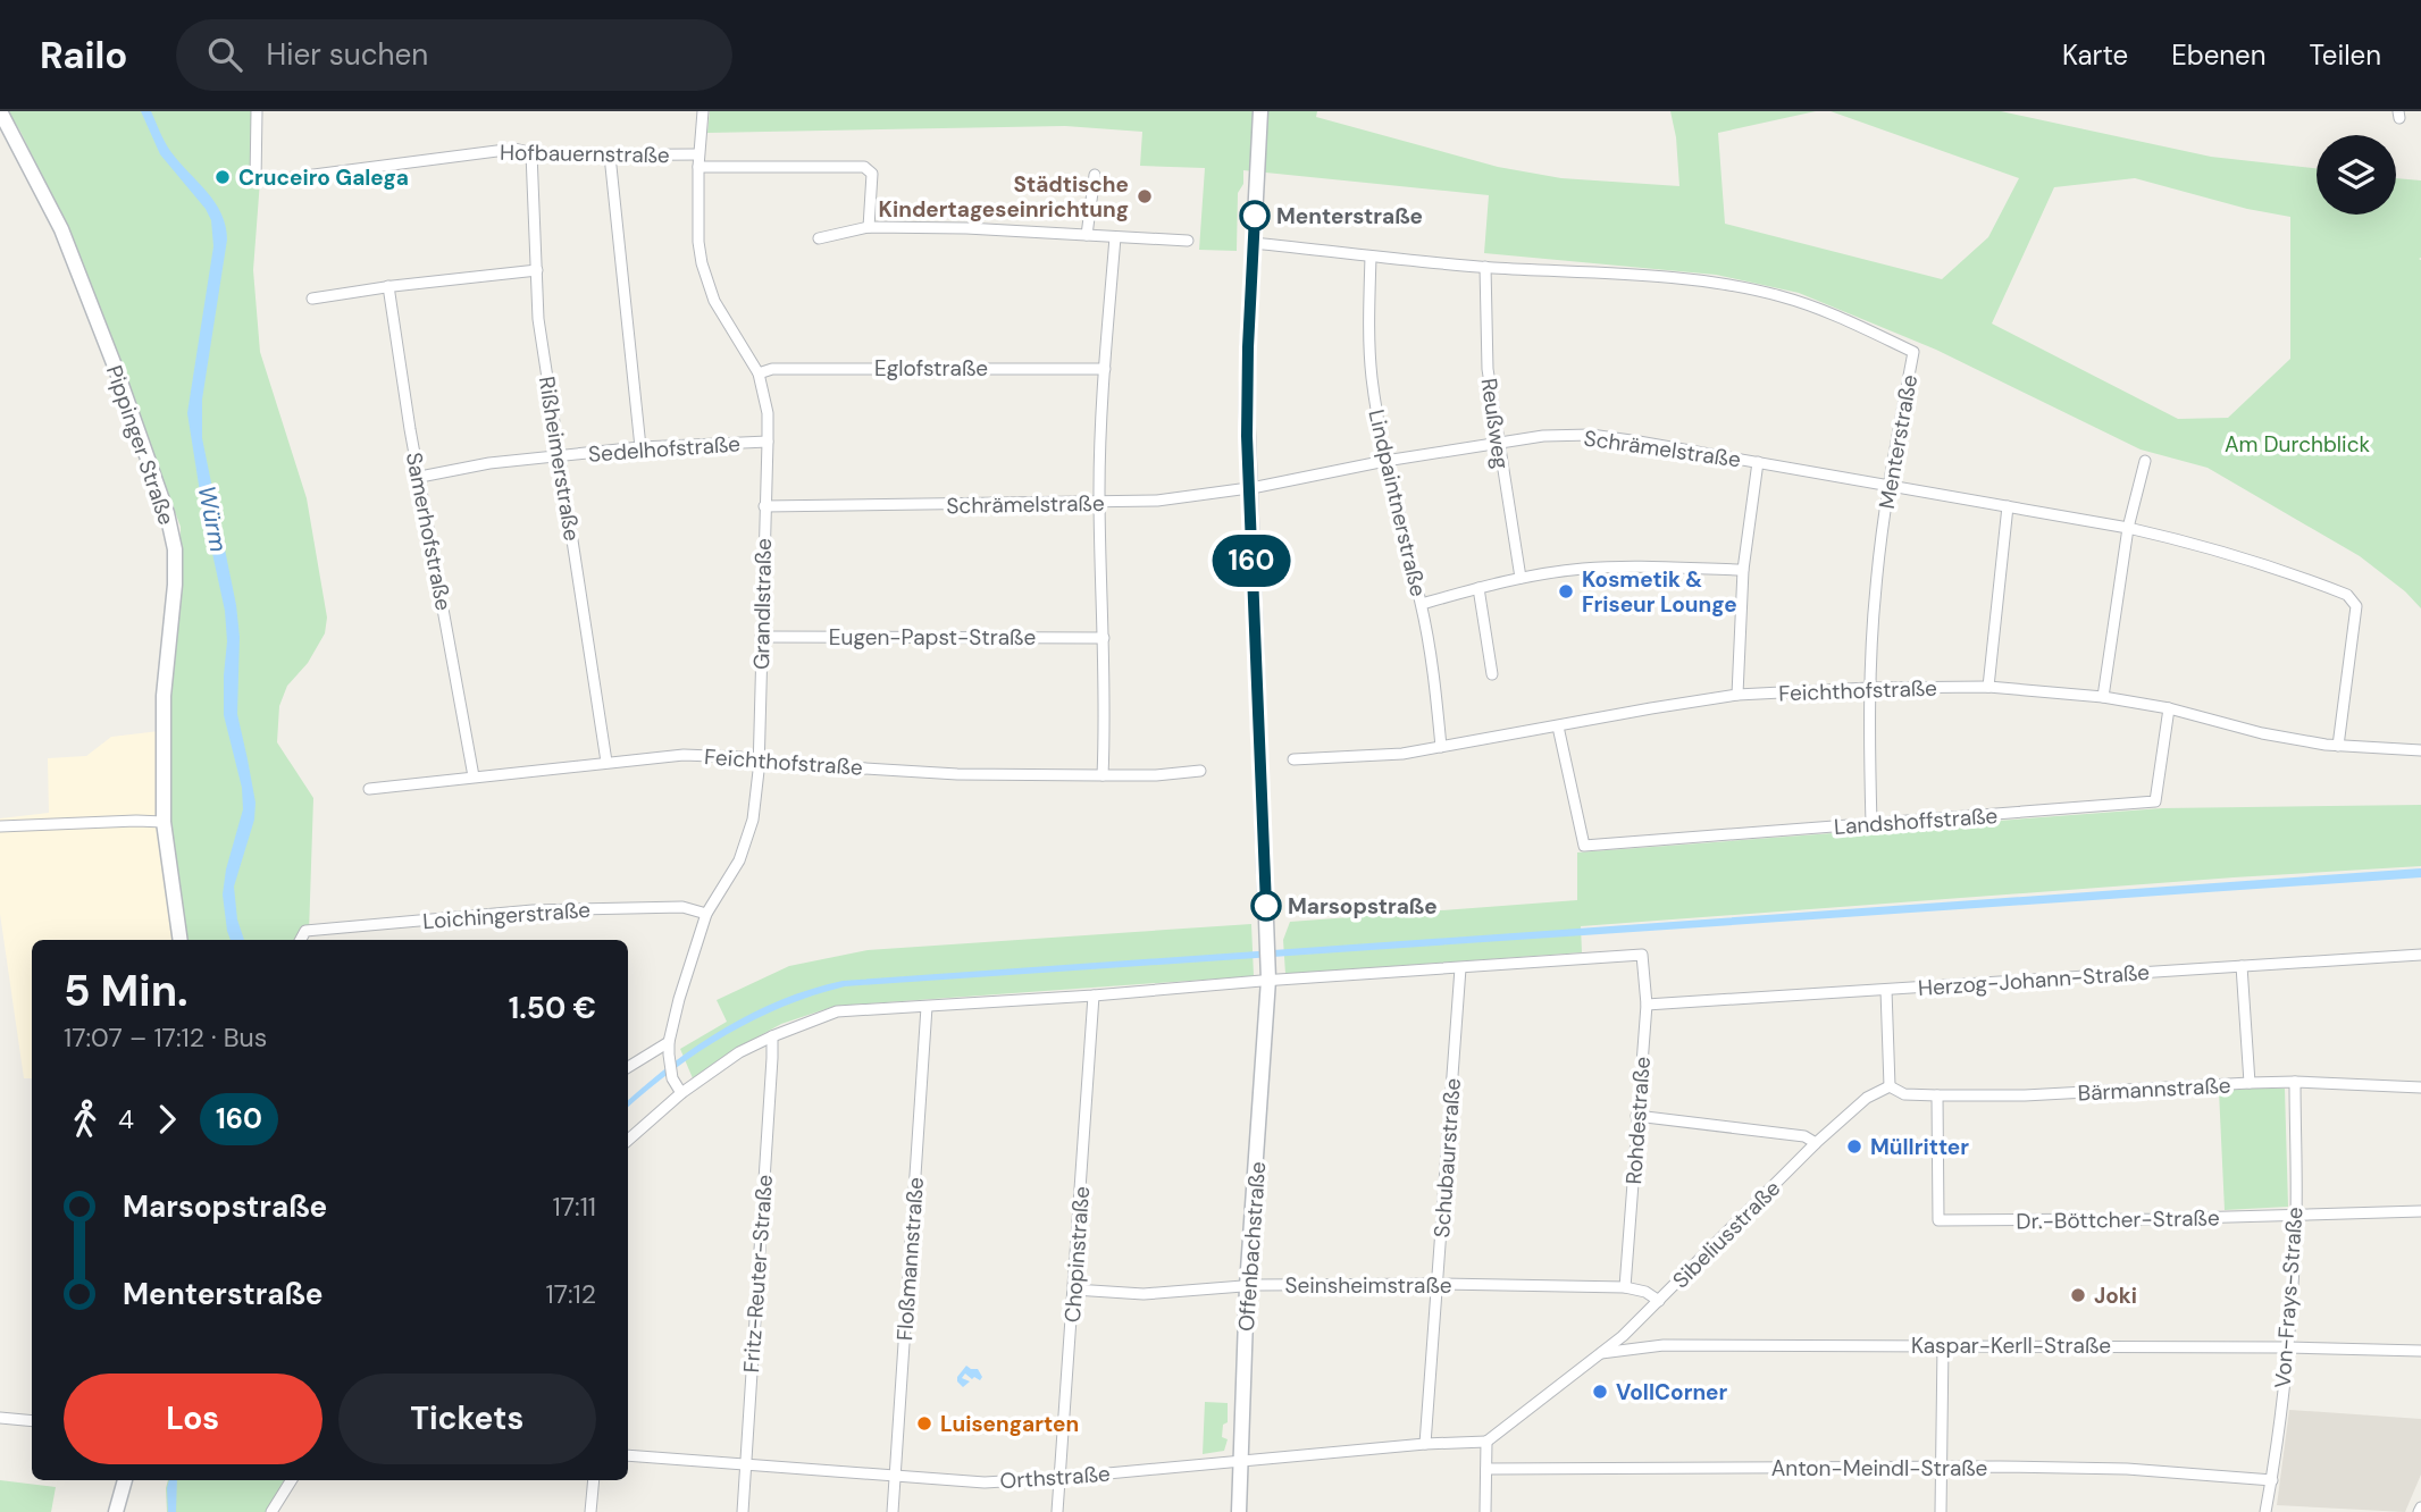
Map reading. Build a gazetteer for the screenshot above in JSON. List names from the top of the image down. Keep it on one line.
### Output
{"streets":{"street":["Hofbauernstraße","Eglofstraße","Reußweg","Menterstraße","Pippinger Straße","Sedelhofstraße","Schrämelstraße","Rißheimerstraße","Lindpaintnerstraße","Samerhofstraße","Grandlstraße","Eugen-Papst-Straße","Feichthofstraße","Landshoffstraße","Loichingerstraße","Herzog-Johann-Straße","Bärmannstraße","Rohdestraße","Schubaurstraße","Dr.-Böttcher-Straße","Sibeliusstraße","Offenbachstraße","Chopinstraße","Floßmannstraße","Fritz-Reuter-Straße","Seinsheimstraße","Von-Frays-Straße","Kaspar-Kerll-Straße","Anton-Meindl-Straße","Orthstraße"]},"crossings":[["Hofbauernstraße","Rißheimerstraße"],["Hofbauernstraße","Grandlstraße"],["Eglofstraße","Grandlstraße"],["Reußweg","Menterstraße"],["Reußweg","Schrämelstraße"],["Menterstraße","Schrämelstraße"],["Menterstraße","Lindpaintnerstraße"],["Menterstraße","Feichthofstraße"],["Menterstraße","Landshoffstraße"],["Menterstraße","Offenbachstraße"],["Sedelhofstraße","Rißheimerstraße"],["Sedelhofstraße","Samerhofstraße"],["Sedelhofstraße","Grandlstraße"],["Schrämelstraße","Lindpaintnerstraße"],["Schrämelstraße","Grandlstraße"],["Schrämelstraße","Feichthofstraße"],["Schrämelstraße","Offenbachstraße"],["Rißheimerstraße","Feichthofstraße"],["Lindpaintnerstraße","Feichthofstraße"],["Samerhofstraße","Feichthofstraße"],["Grandlstraße","Eugen-Papst-Straße"],["Grandlstraße","Feichthofstraße"],["Grandlstraße","Loichingerstraße"],["Feichthofstraße","Landshoffstraße"],["Herzog-Johann-Straße","Rohdestraße"],["Bärmannstraße","Dr.-Böttcher-Straße"],["Bärmannstraße","Sibeliusstraße"],["Bärmannstraße","Von-Frays-Straße"],["Rohdestraße","Schubaurstraße"],["Rohdestraße","Seinsheimstraße"],["Schubaurstraße","Seinsheimstraße"],["Schubaurstraße","Orthstraße"],["Dr.-Böttcher-Straße","Von-Frays-Straße"],["Sibeliusstraße","Seinsheimstraße"],["Sibeliusstraße","Kaspar-Kerll-Straße"],["Sibeliusstraße","Orthstraße"],["Offenbachstraße","Seinsheimstraße"],["Offenbachstraße","Orthstraße"],["Chopinstraße","Seinsheimstraße"],["Chopinstraße","Orthstraße"],["Floßmannstraße","Orthstraße"],["Fritz-Reuter-Straße","Orthstraße"],["Von-Frays-Straße","Kaspar-Kerll-Straße"],["Von-Frays-Straße","Anton-Meindl-Straße"]],"water":["Würm"],"parks":["Am Durchblick"],"places":["Cruceiro Galega","Städtische Kindertageseinrichtung","Menterstraße","Kosmetik & Friseur Lounge","Marsopstraße","Müllritter","Joki","VollCorner","Luisengarten"],"lines":["bus line 160"],"page":{"header":"Railo","search":"Hier suchen","nav":["Karte","Ebenen","Teilen"],"on_map":"160","heading":["5 Min.","17:07 – 17:12 · Bus","1.50 €"],"legs":["4","160"],"list":[{"name":"Marsopstraße","value":"17:11"},{"name":"Menterstraße","value":"17:12"}],"buttons":["Los","Tickets"]}}
